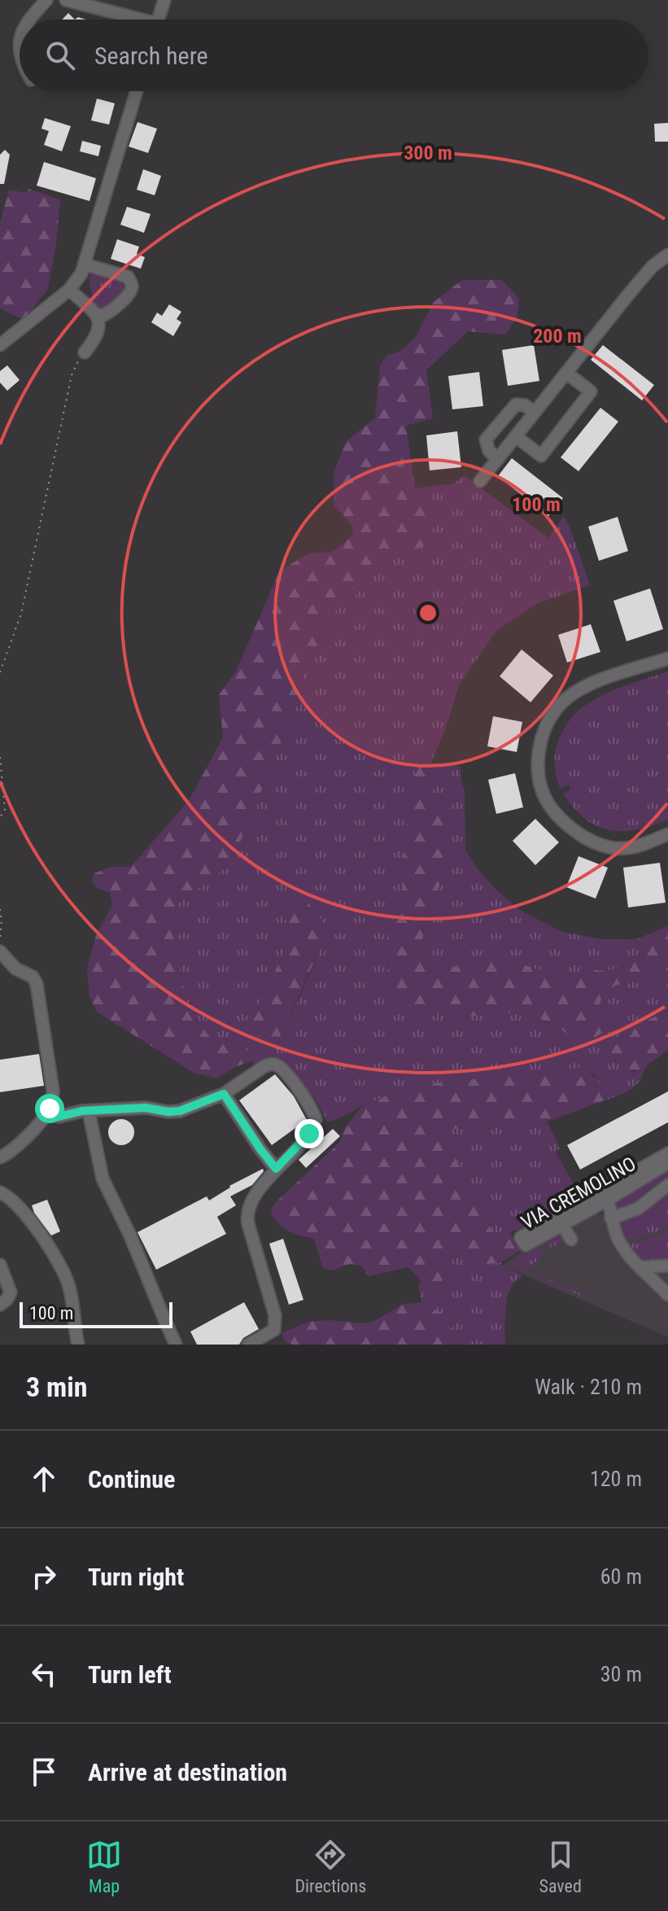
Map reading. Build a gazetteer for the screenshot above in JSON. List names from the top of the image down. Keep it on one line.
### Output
{"streets":{"street":["VIA CREMOLINO"]},"scale_bar":"100 m","page":{"search":"Search here","scale":"100 m","heading":["3 min","Walk · 210 m"],"list":[["Continue","120 m"],["Turn right","60 m"],["Turn left","30 m"],"Arrive at destination"],"nav":["Map","Directions","Saved"]},"rings":["300 m","200 m","100 m"]}
